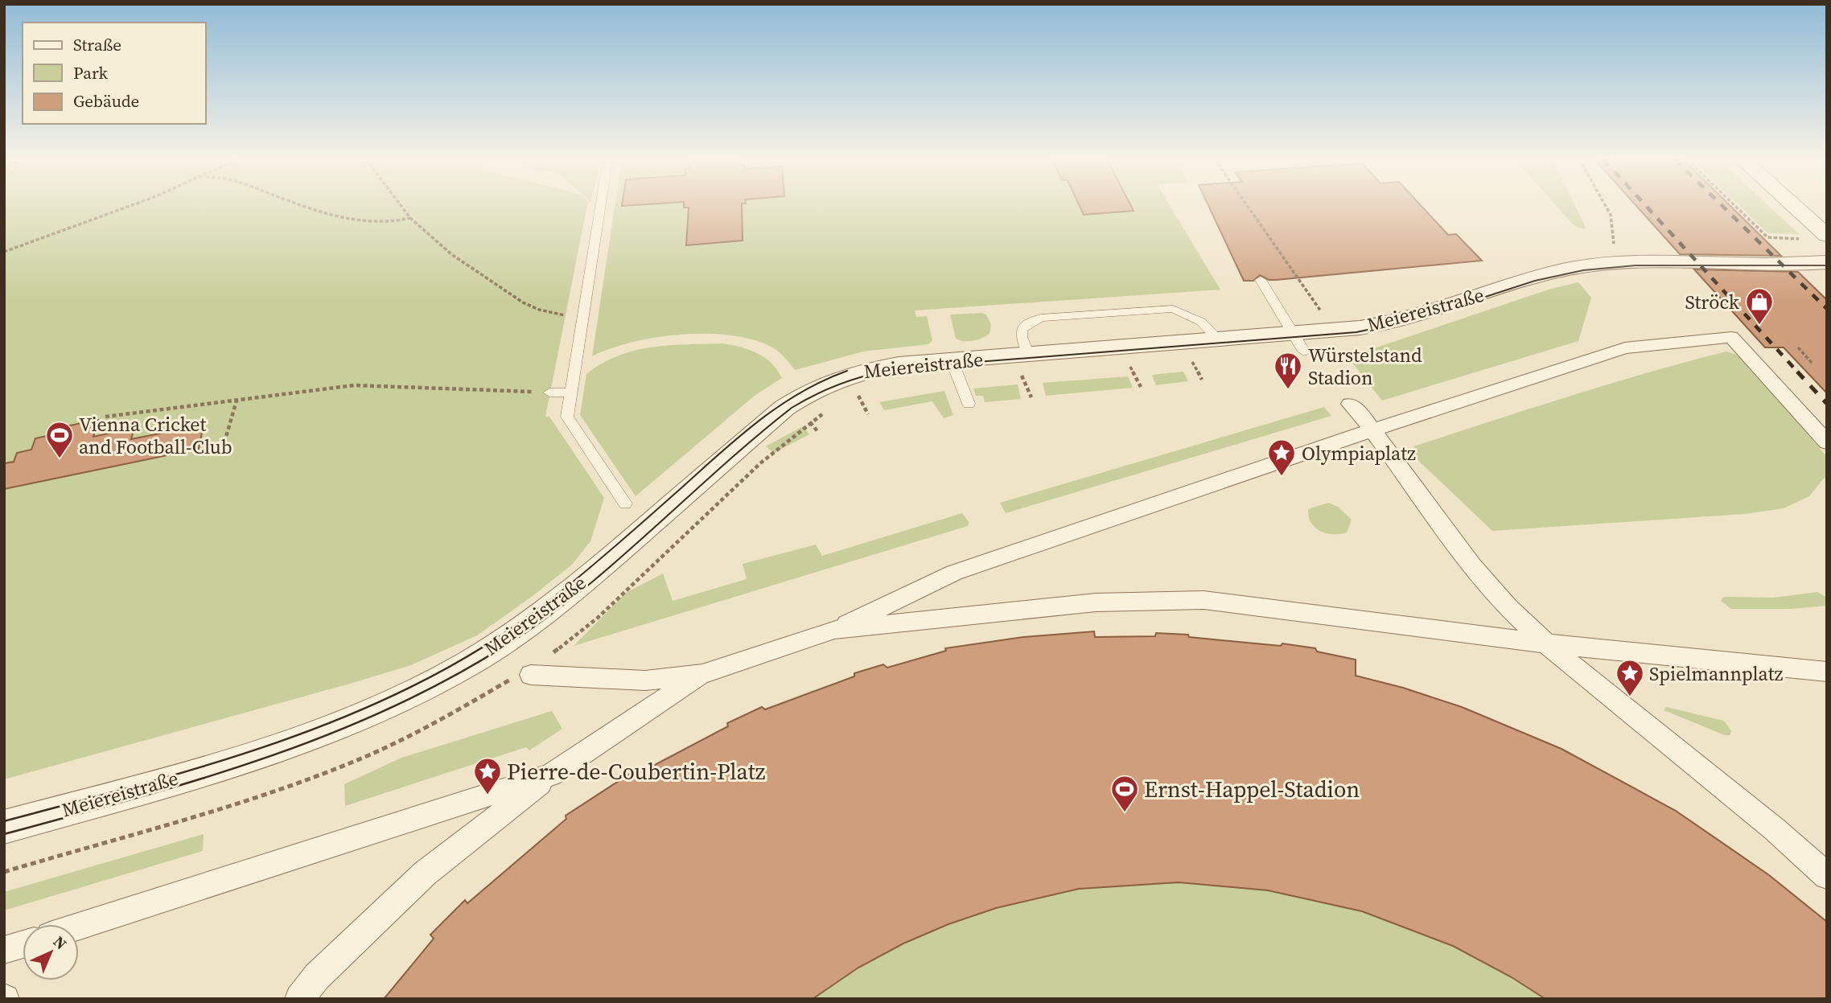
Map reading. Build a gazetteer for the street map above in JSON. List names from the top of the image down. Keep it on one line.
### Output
{"streets":{"street":["Meiereistraße"]},"places":{"shop":["Ströck"],"restaurant":["Würstelstand Stadion"],"sports":["Vienna Cricket and Football-Club","Ernst-Happel-Stadion"],"place":["Olympiaplatz","Spielmannplatz","Pierre-de-Coubertin-Platz"]},"legend":["Straße","Park","Gebäude"],"north":"top right"}
